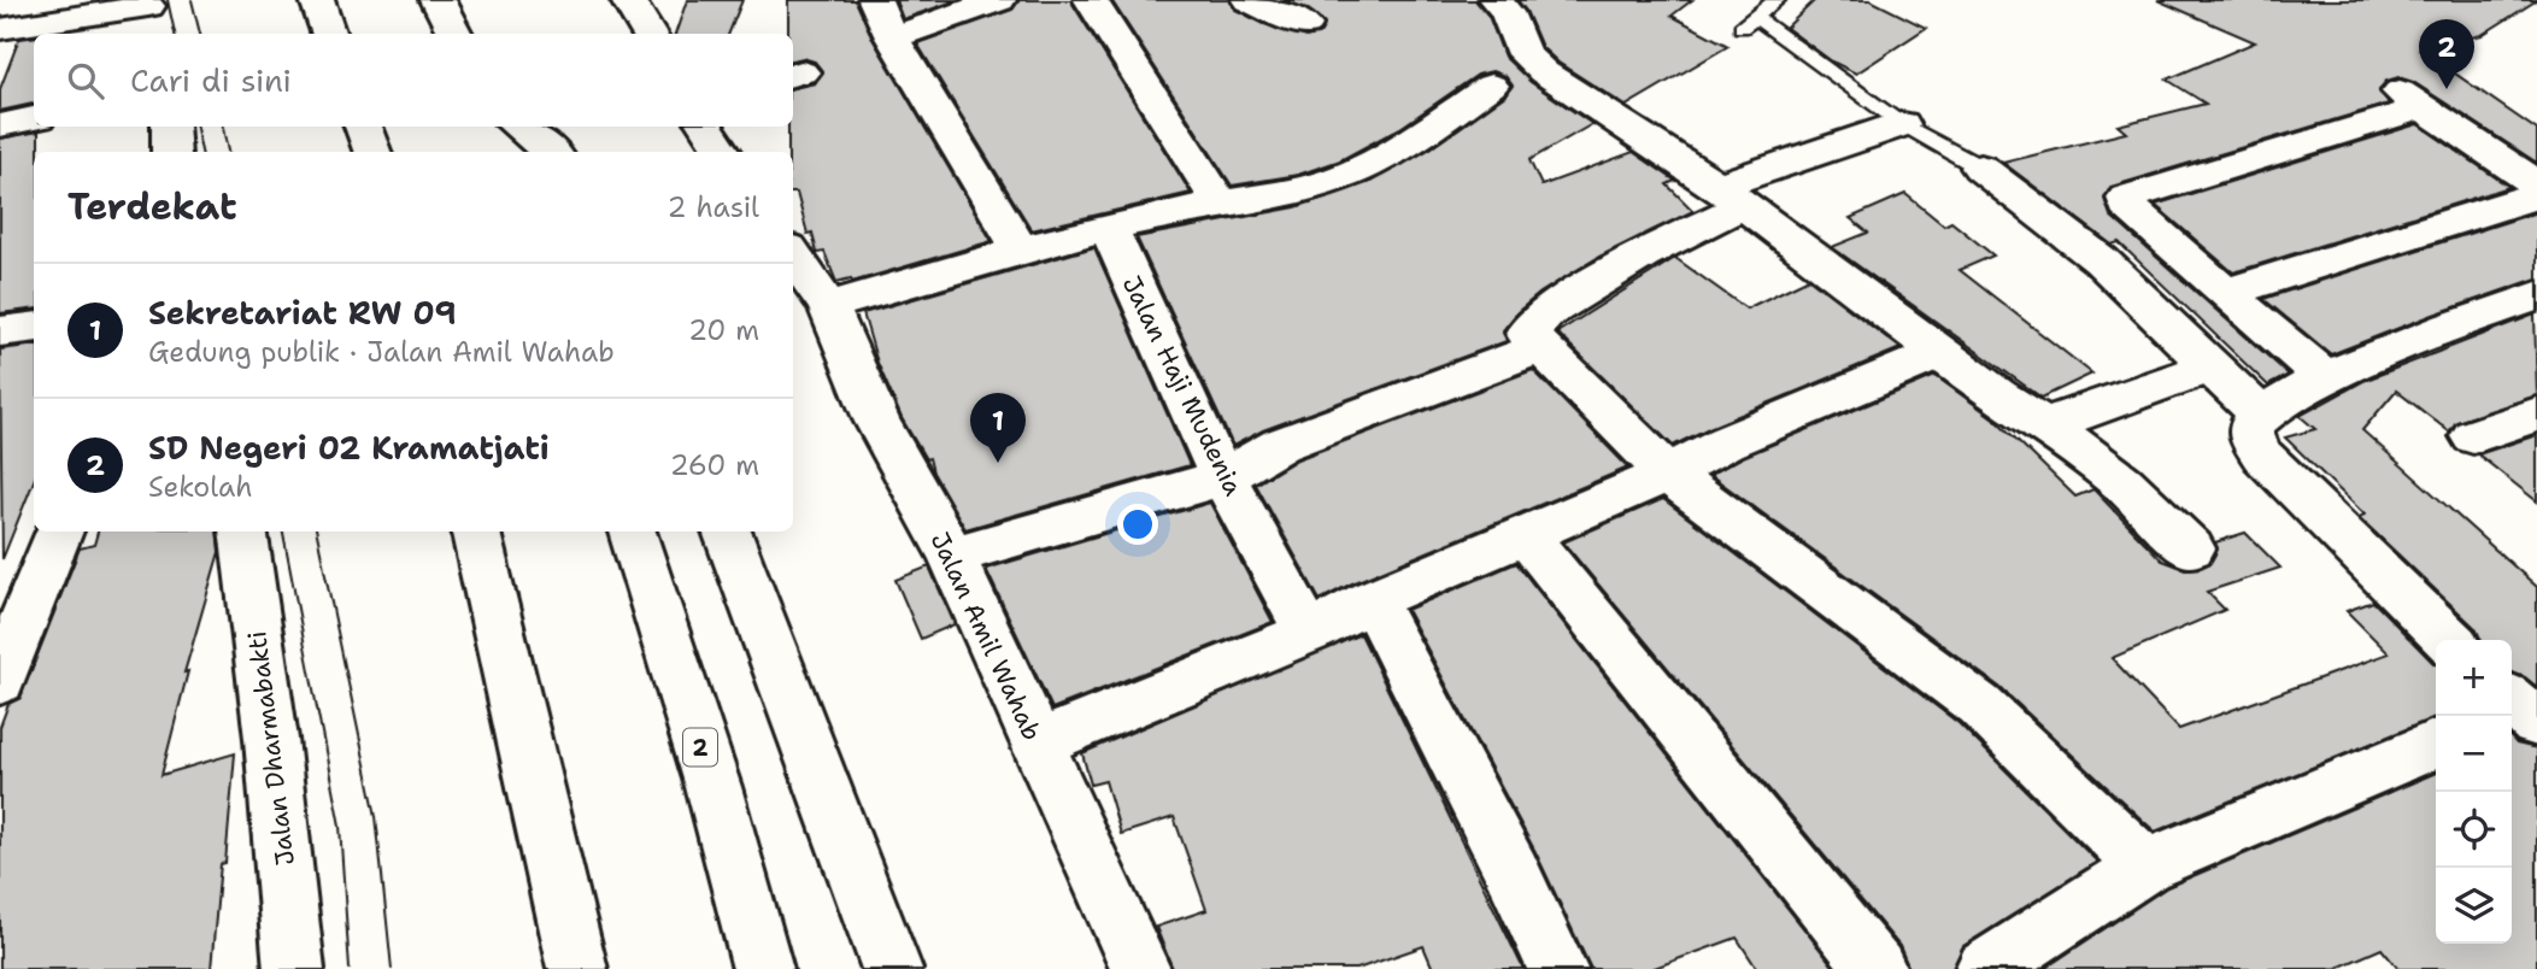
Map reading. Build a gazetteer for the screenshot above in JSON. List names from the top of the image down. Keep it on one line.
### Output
{"streets":{"main road":["Jalan Haji Mudenia","Jalan Amil Wahab","2","Jalan Dharmabakti"]},"page":{"pins":["2","1"],"search":"Cari di sini","heading":["Terdekat","2 hasil"],"list":[{"mark":"1","name":"Sekretariat RW 09","note":"Gedung publik · Jalan Amil Wahab","value":"20 m"},{"mark":"2","name":"SD Negeri 02 Kramatjati","note":"Sekolah","value":"260 m"}],"map_buttons":["+","−"]}}
